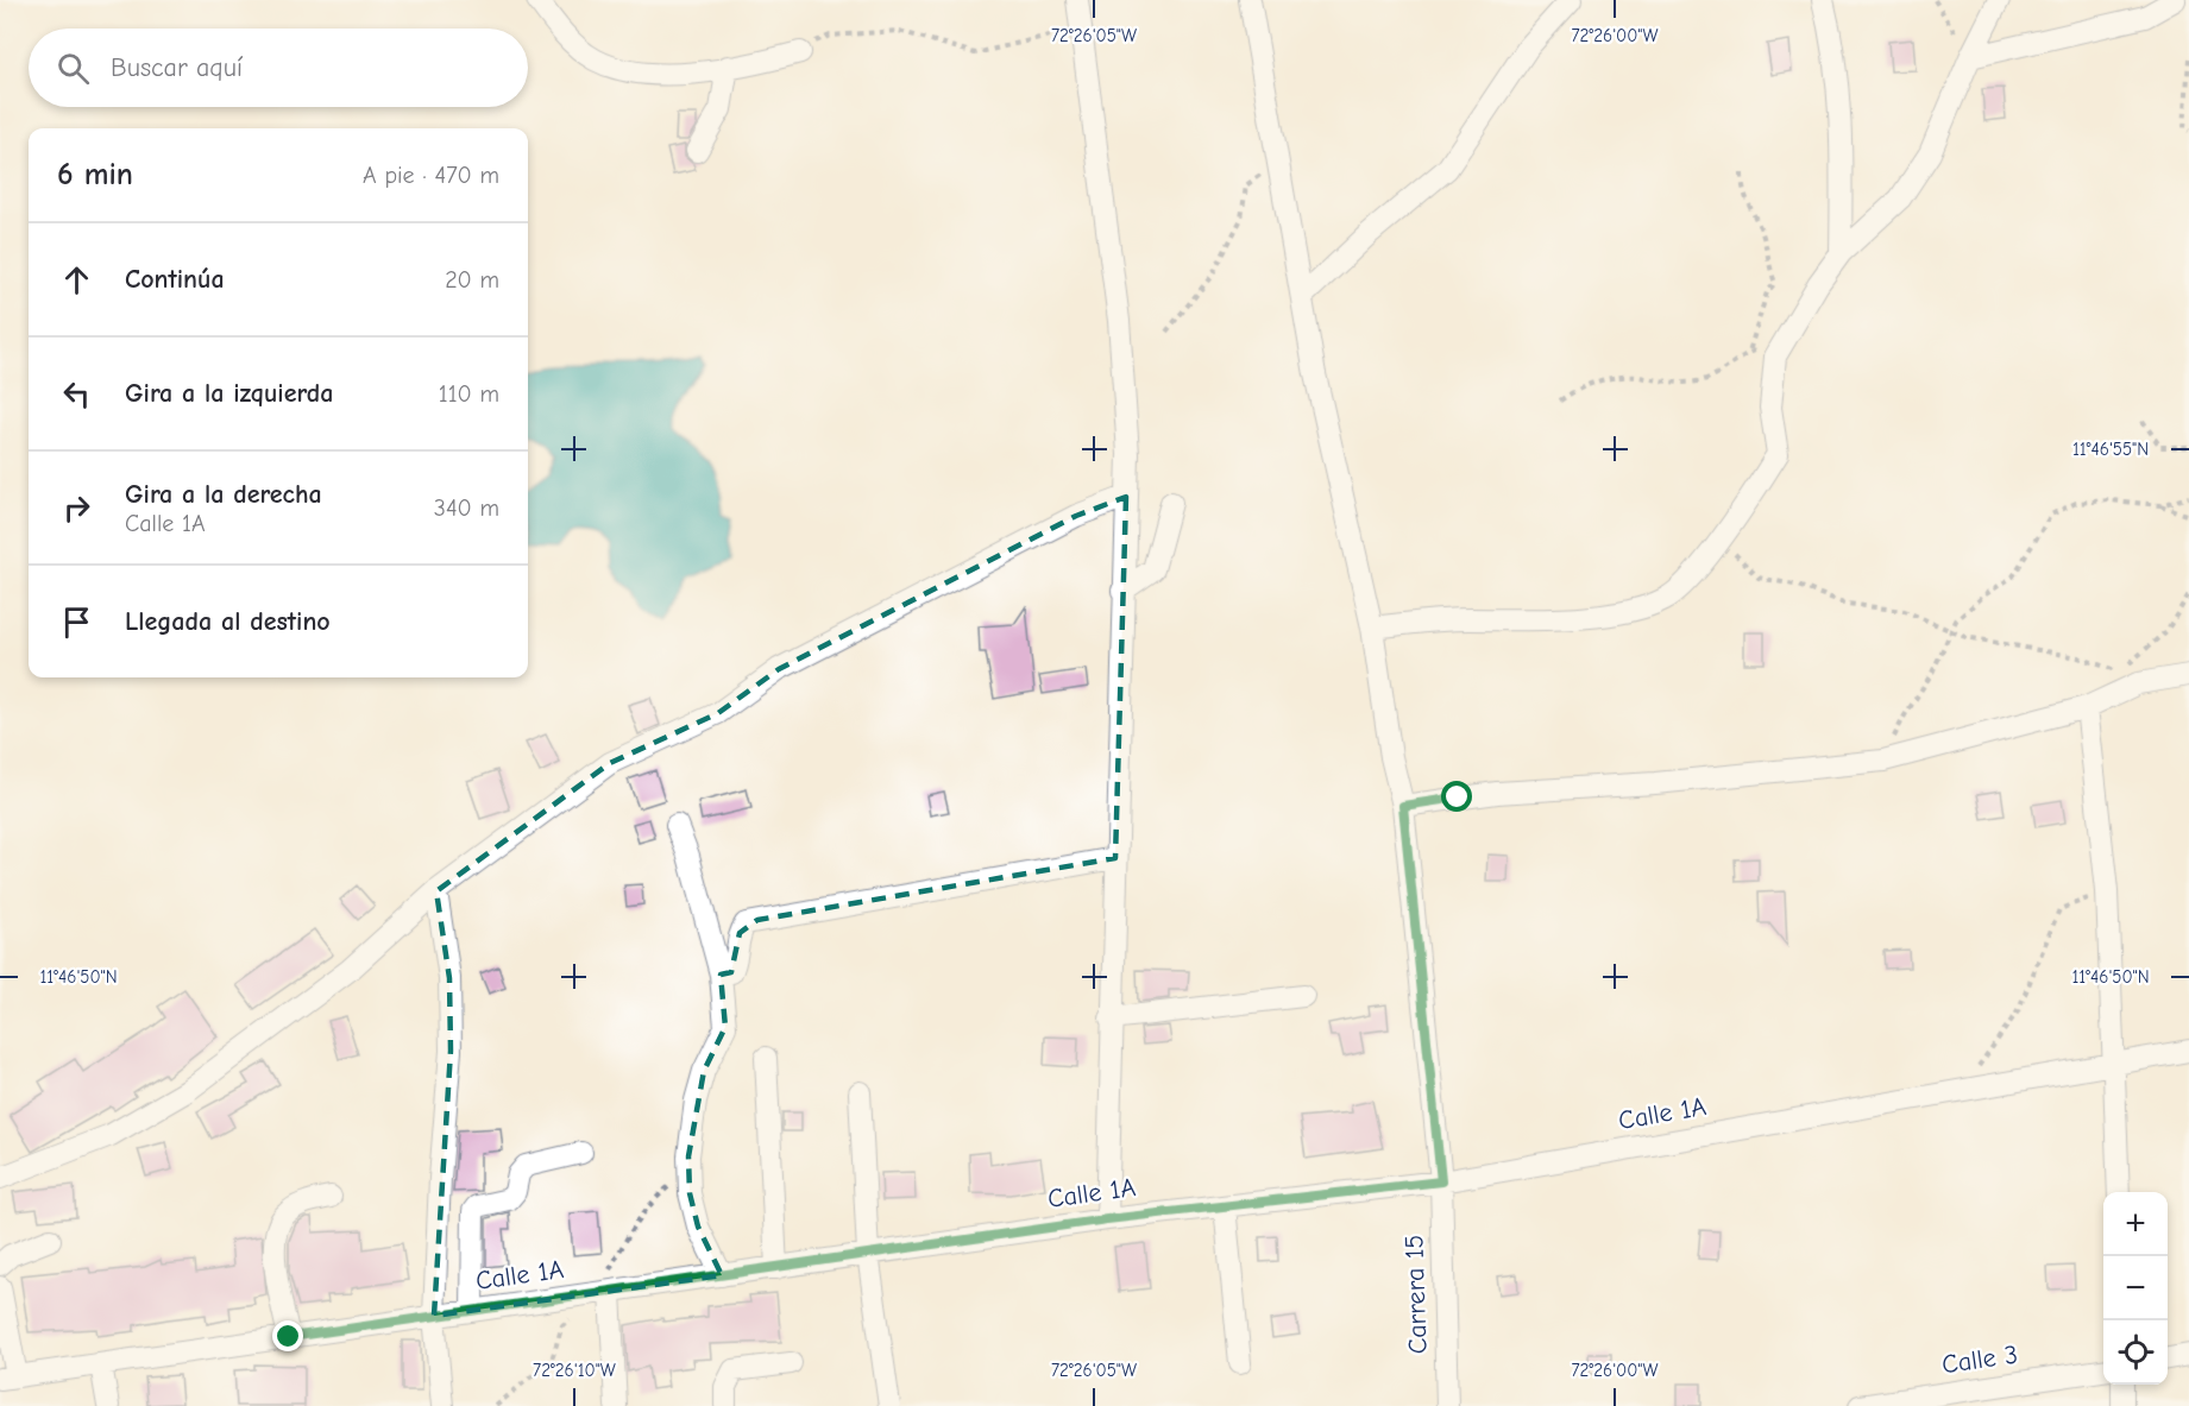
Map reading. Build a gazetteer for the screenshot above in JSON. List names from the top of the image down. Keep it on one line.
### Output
{"streets":{"street":["Calle 1A","Carrera 15","Calle 3"]},"crossings":[["Calle 1A","Carrera 15"]],"page":{"search":"Buscar aquí","heading":["6 min","A pie · 470 m"],"list":[["Continúa","20 m"],["Gira a la izquierda","110 m"],["Gira a la derecha","Calle 1A","340 m"],"Llegada al destino"],"map_buttons":["+","−"]},"coordinates":["72°26'05\"W","72°26'00\"W","11°46'55\"N","11°46'50\"N","72°26'10\"W"]}
